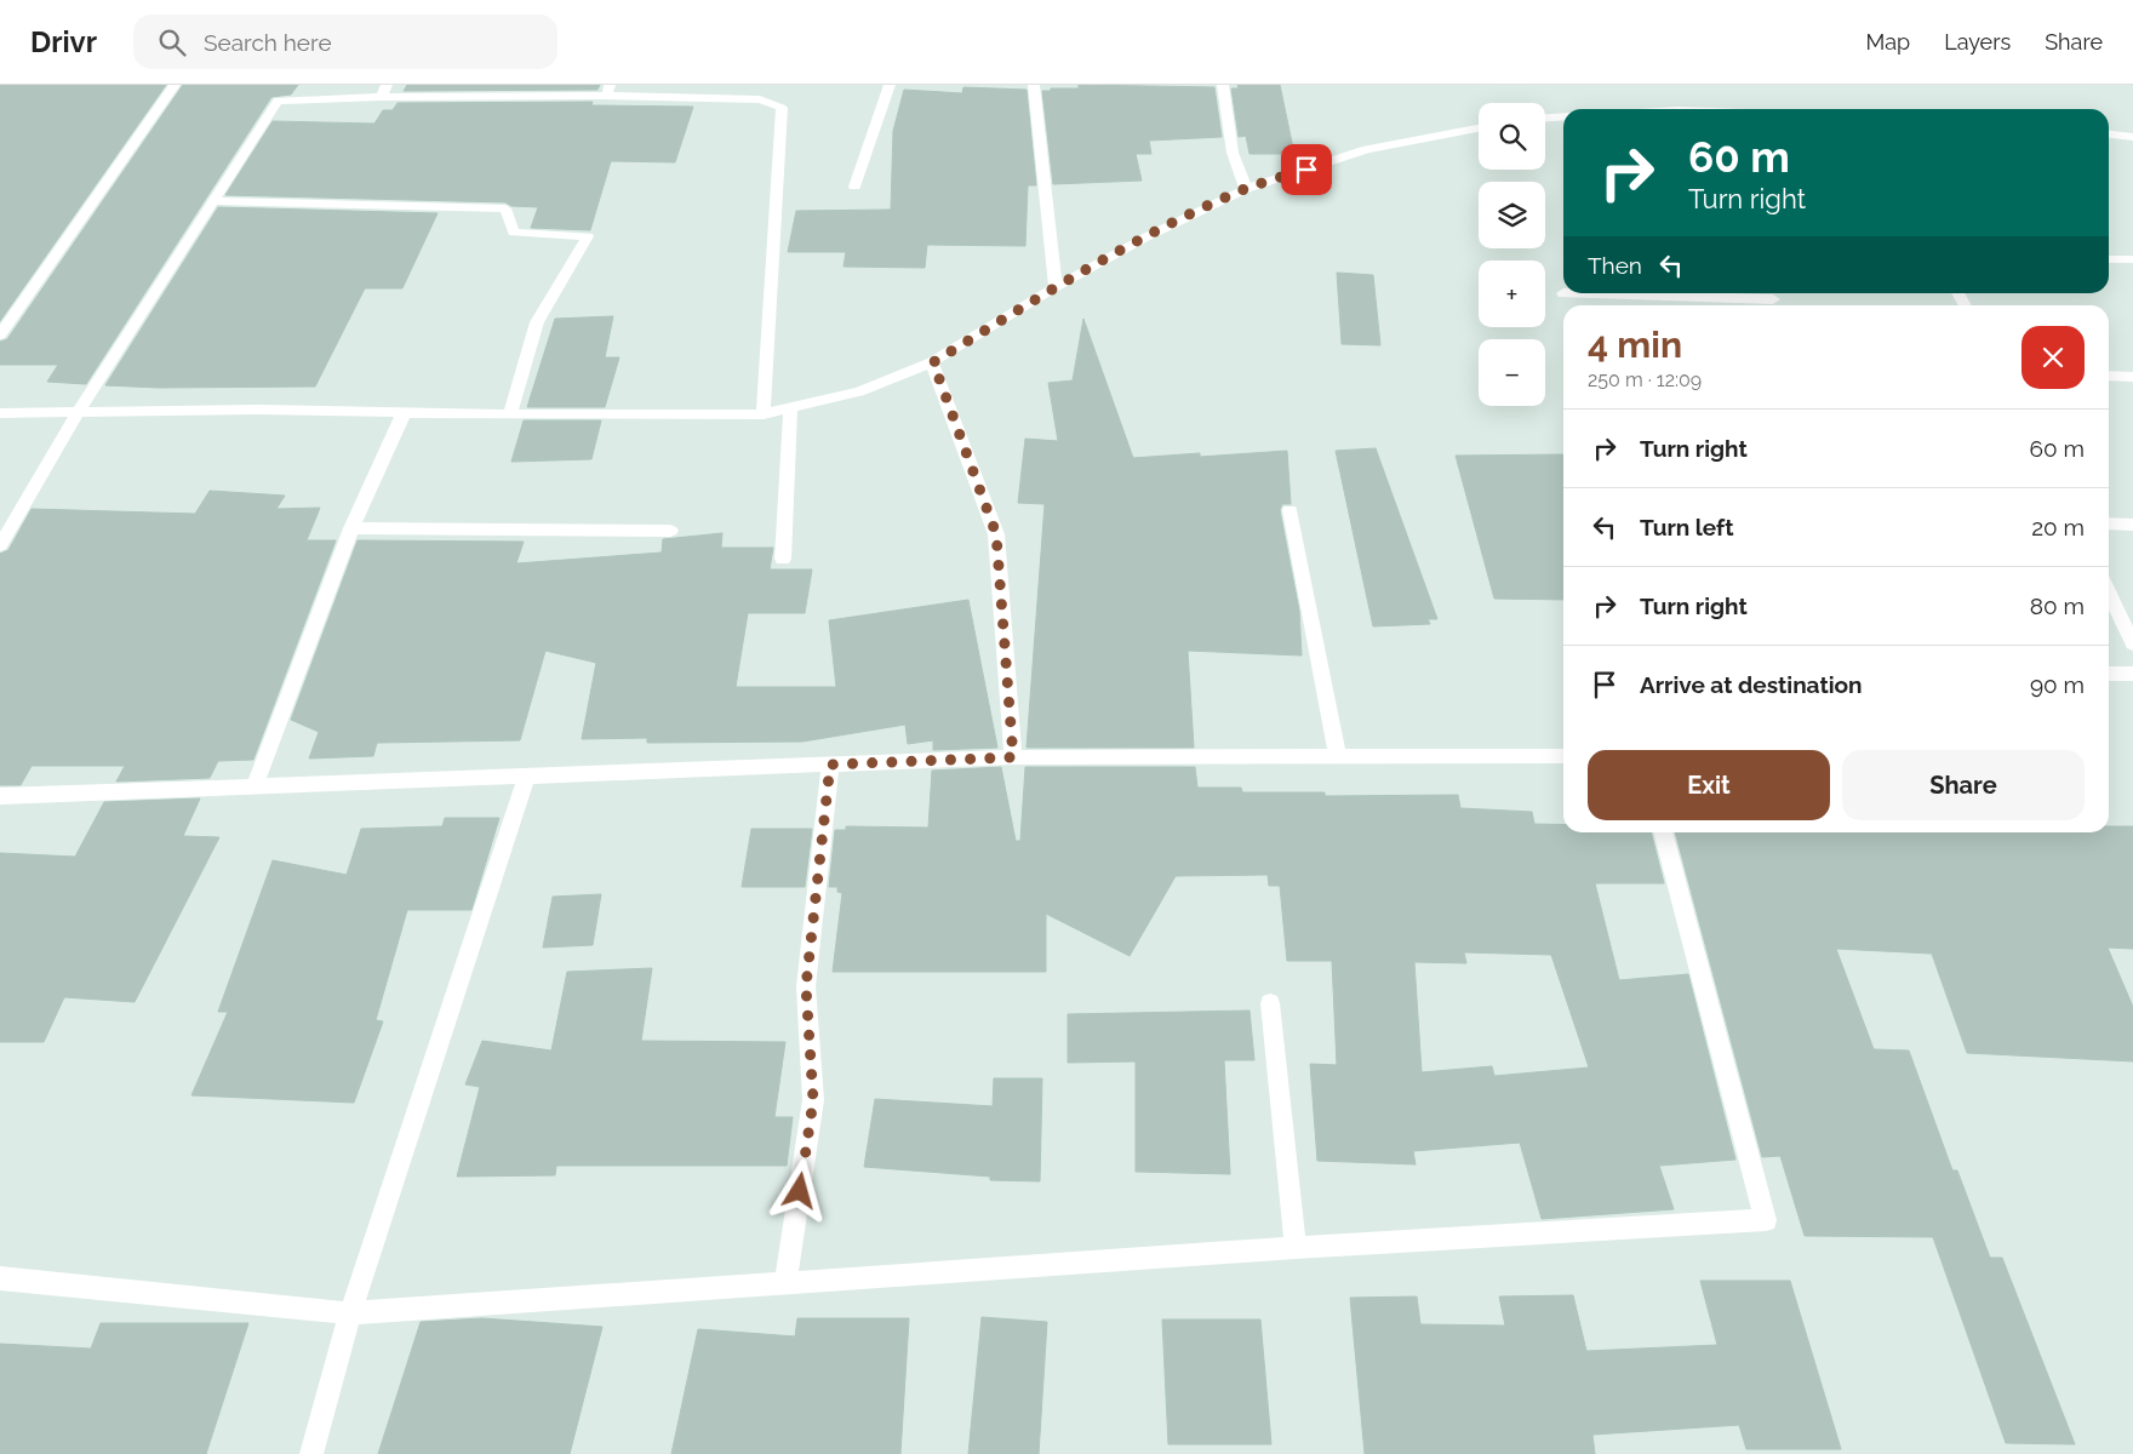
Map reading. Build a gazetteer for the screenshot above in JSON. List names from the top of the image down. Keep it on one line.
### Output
{"page":{"header":"Drivr","search":"Search here","nav":["Map","Layers","Share"],"map_buttons":["+","−"],"turn":["60 m","Turn right"],"then":"Then","heading":["4 min","250 m · 12:09"],"list":[{"name":"Turn right","value":"60 m"},{"name":"Turn left","value":"20 m"},{"name":"Turn right","value":"80 m"},{"name":"Arrive at destination","value":"90 m"}],"buttons":["Exit","Share"]}}
